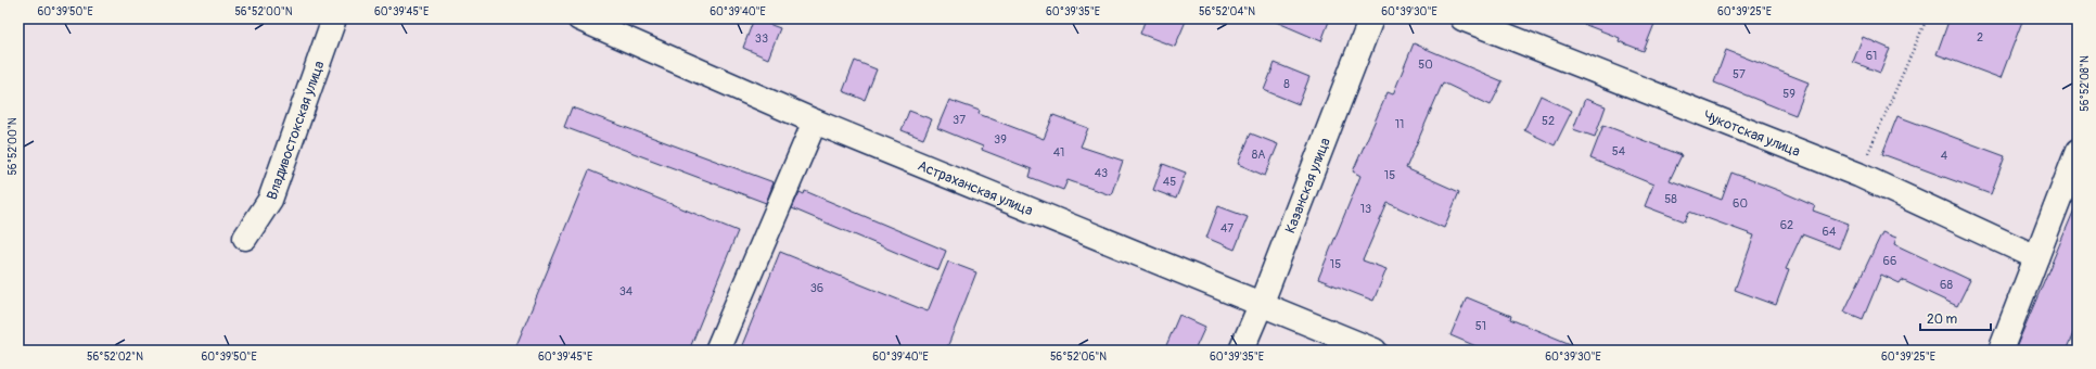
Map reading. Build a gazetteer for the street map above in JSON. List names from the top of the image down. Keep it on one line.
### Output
{"streets":{"street":["Владивостокская улица","Чукотская улица","Казанская улица","Астраханская улица"]},"crossings":[["Казанская улица","Астраханская улица"]],"house_numbers":["2","33","61","50","57","8","59","37","52","11","39","54","41","8А","4","43","15","45","58","60","13","62","47","64","66","15","68","36","34","51"],"scale_bar":"20 m","coordinates":["60°39'50\"E","56°52'00\"N","60°39'45\"E","60°39'40\"E","60°39'35\"E","56°52'04\"N","60°39'30\"E","60°39'25\"E","56°52'08\"N","56°52'02\"N","56°52'06\"N"]}
